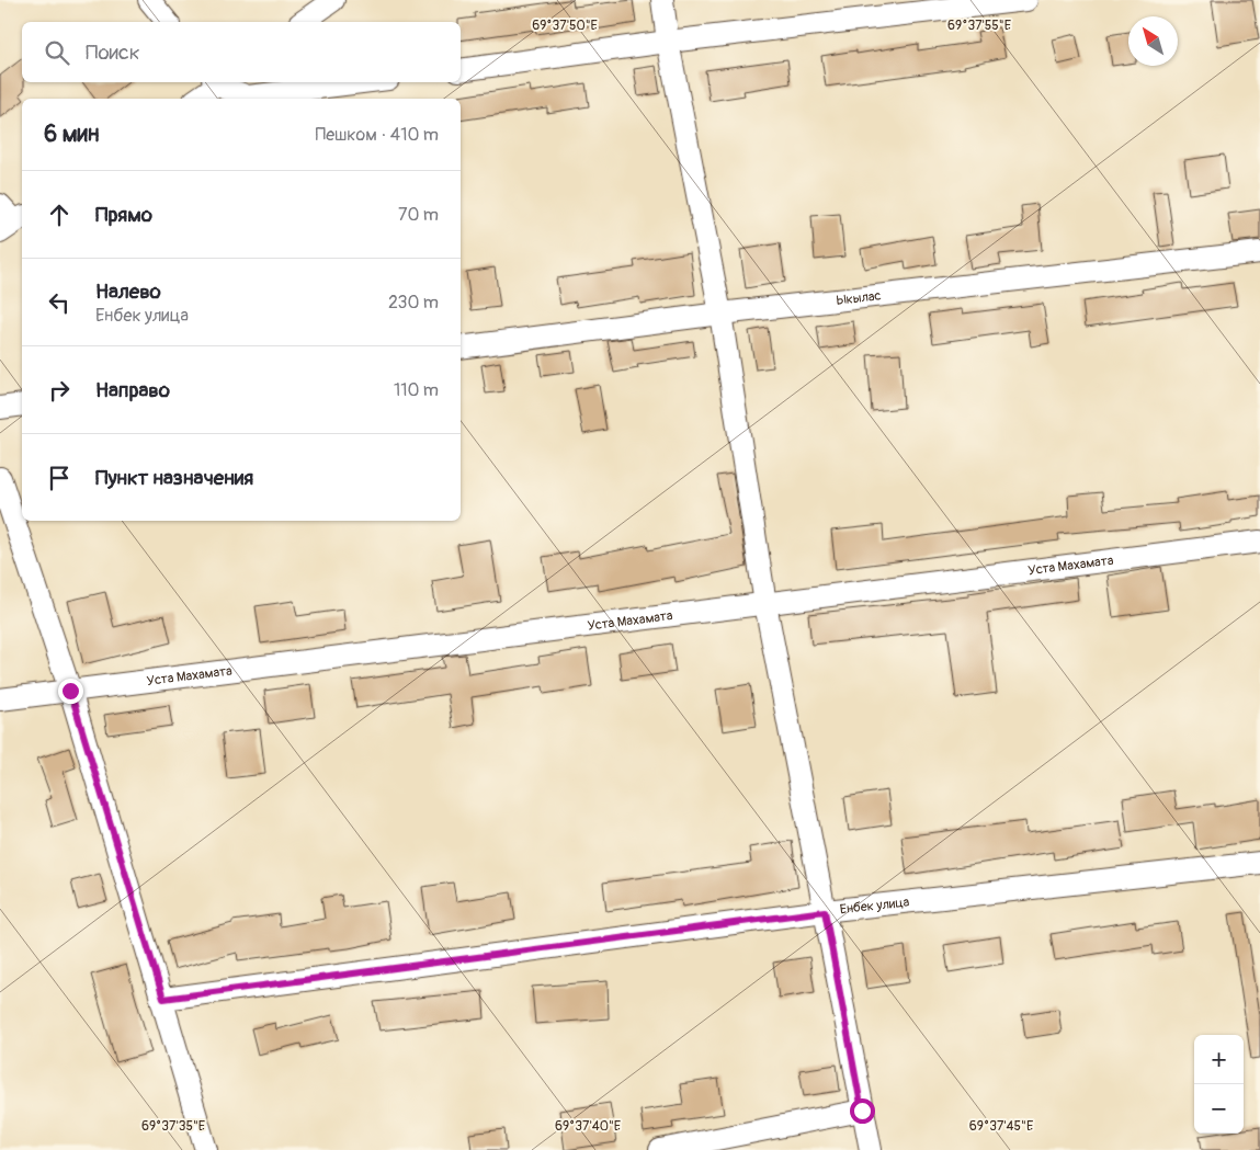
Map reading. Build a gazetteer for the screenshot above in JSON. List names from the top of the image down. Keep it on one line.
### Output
{"streets":{"street":["Ыкылас","Уста Махамата","Енбек улица"]},"north":"top left","page":{"search":"Поиск","heading":["6 мин","Пешком · 410 m"],"list":[["Прямо","70 m"],["Налево","Енбек улица","230 m"],["Направо","110 m"],"Пункт назначения"],"map_buttons":["+","−"]},"coordinates":["69°37'50\"E","69°37'55\"E","69°37'35\"E","69°37'40\"E","69°37'45\"E"]}
